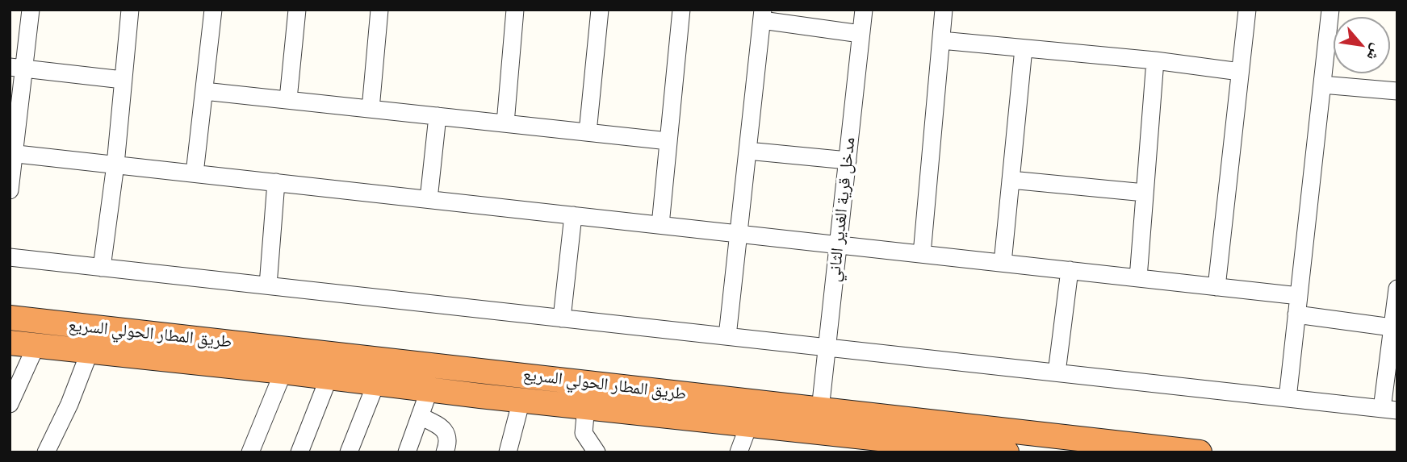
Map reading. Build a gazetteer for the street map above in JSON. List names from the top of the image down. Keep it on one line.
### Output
{"streets":{"highway":["طريق المطار الحولي السريع"],"street":["مدخل قرية الغدير الثاني"]},"crossings":[["مدخل قرية الغدير الثاني","طريق المطار الحولي السريع"]],"north":"bottom right"}
